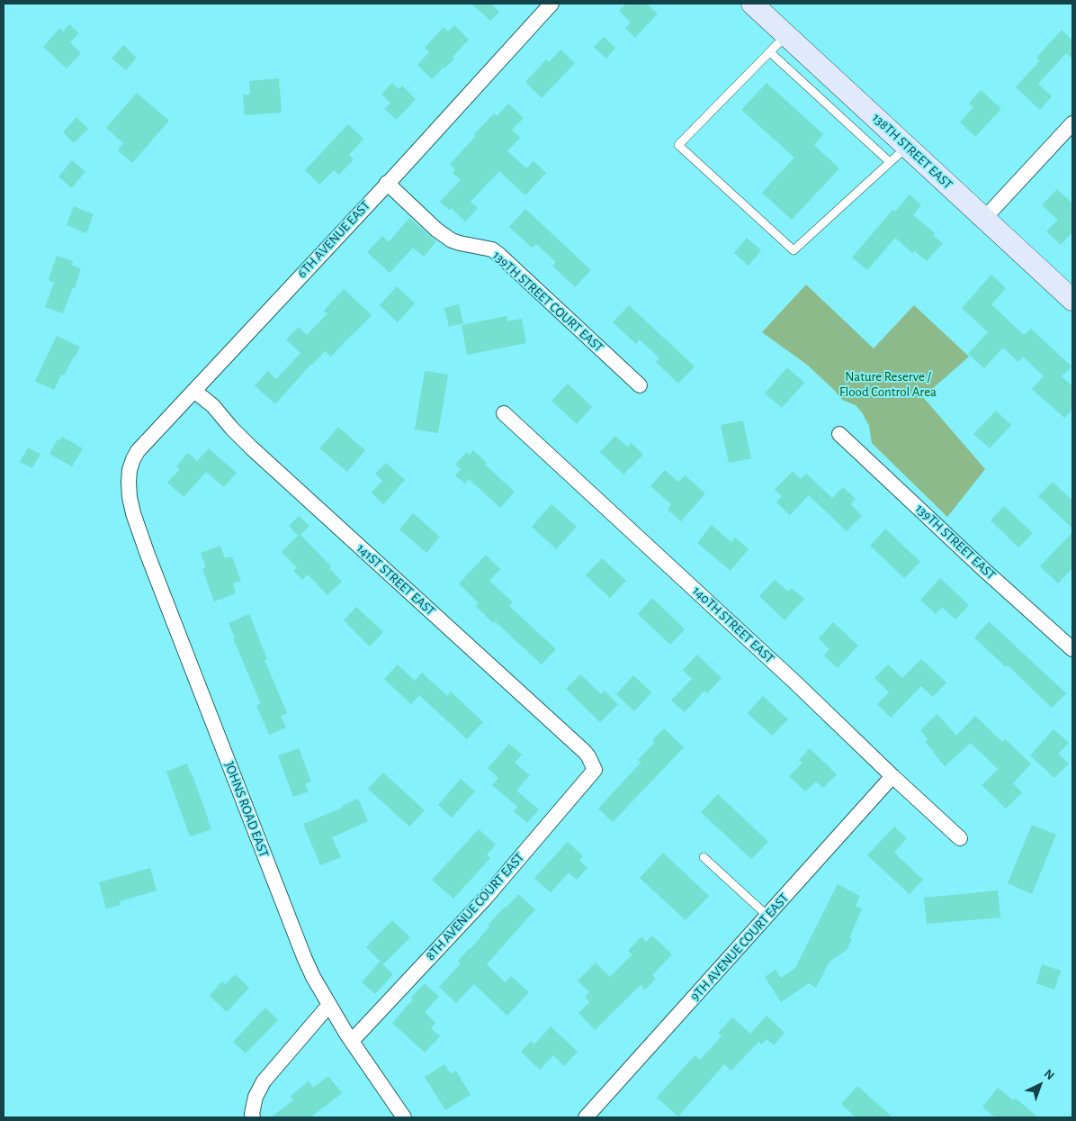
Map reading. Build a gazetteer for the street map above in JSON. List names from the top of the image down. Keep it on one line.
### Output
{"streets":{"street":["138TH STREET EAST","6TH AVENUE EAST","139TH STREET COURT EAST","139TH STREET EAST","141ST STREET EAST","140TH STREET EAST","JOHNS ROAD EAST","8TH AVENUE COURT EAST","9TH AVENUE COURT EAST"]},"crossings":[["6TH AVENUE EAST","139TH STREET COURT EAST"],["6TH AVENUE EAST","141ST STREET EAST"],["6TH AVENUE EAST","JOHNS ROAD EAST"],["141ST STREET EAST","8TH AVENUE COURT EAST"],["140TH STREET EAST","9TH AVENUE COURT EAST"],["JOHNS ROAD EAST","8TH AVENUE COURT EAST"]],"parks":["Nature Reserve / Flood Control Area"],"north":"top right"}
